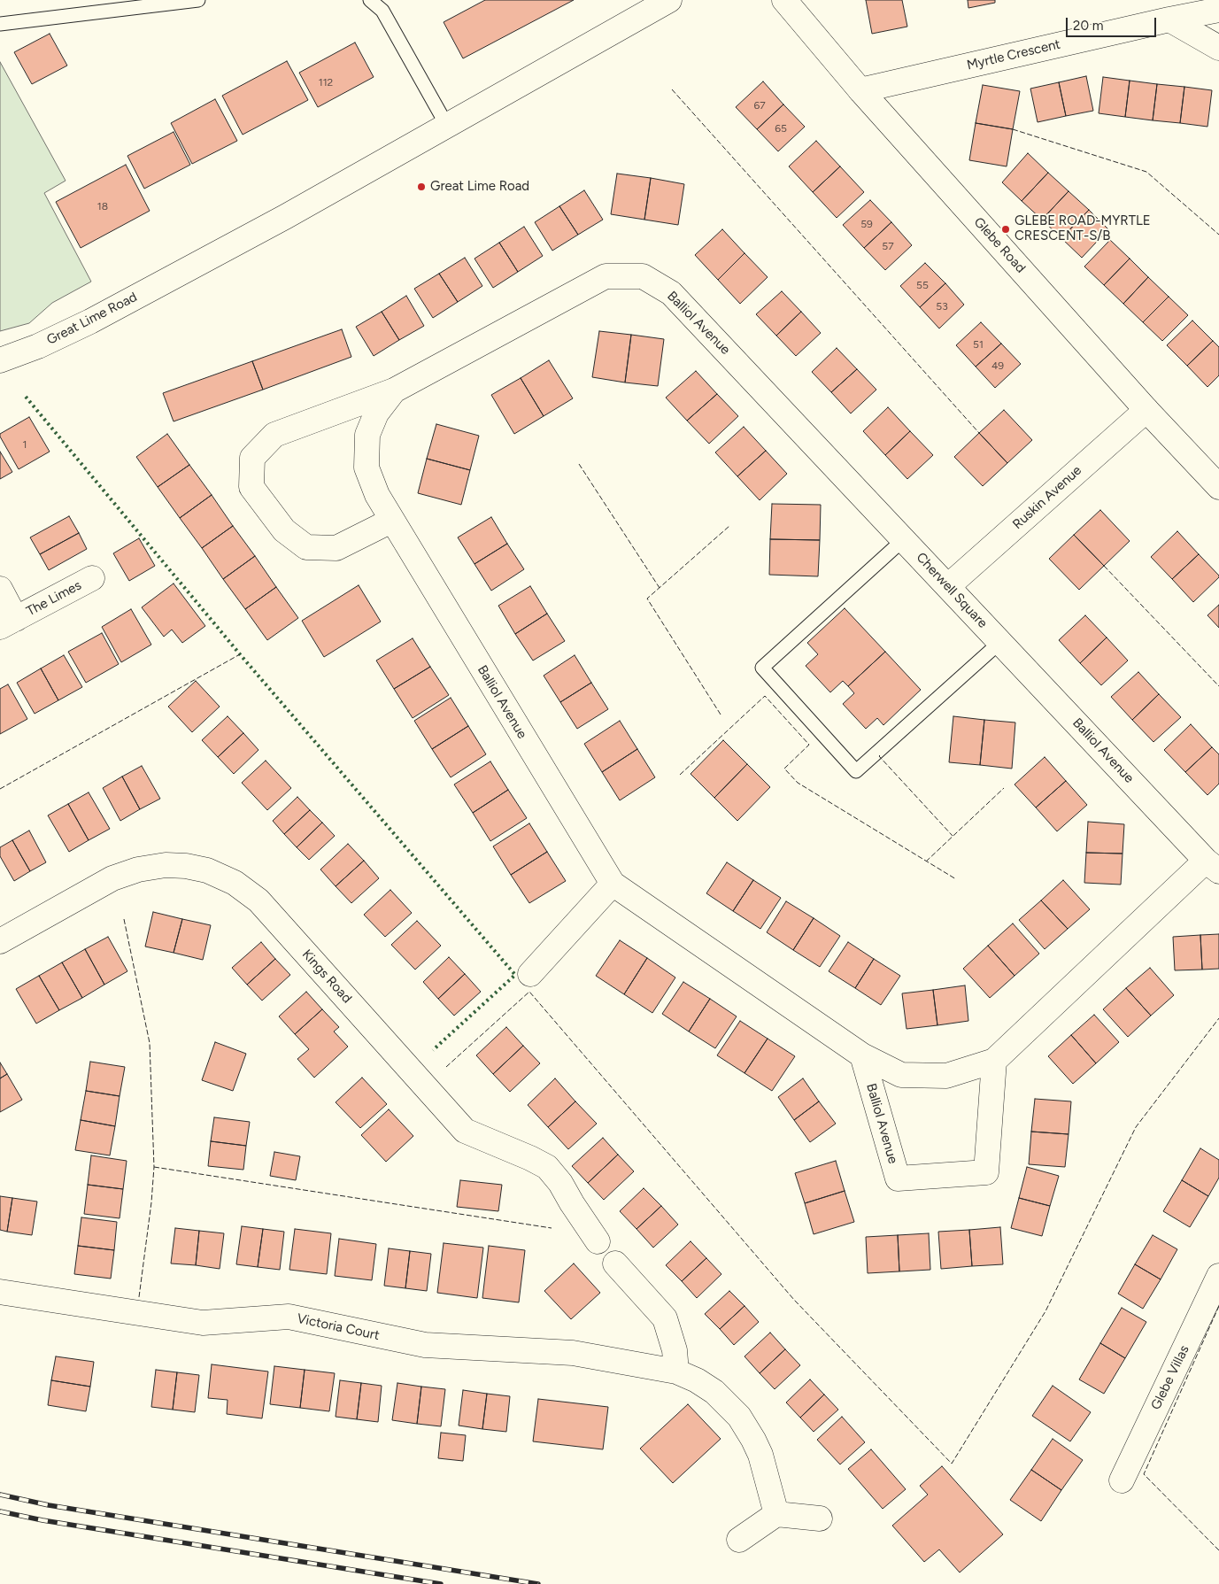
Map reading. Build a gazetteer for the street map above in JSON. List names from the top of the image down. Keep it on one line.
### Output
{"streets":{"street":["Myrtle Crescent","Glebe Road","Great Lime Road","Balliol Avenue","Ruskin Avenue","Cherwell Square","The Limes","Kings Road","Victoria Court","Glebe Villas"]},"crossings":[["Myrtle Crescent","Glebe Road"],["Glebe Road","Ruskin Avenue"],["Balliol Avenue","Cherwell Square"],["Ruskin Avenue","Cherwell Square"]],"places":["Great Lime Road","GLEBE ROAD-MYRTLE CRESCENT-S/B"],"house_numbers":["112","67","65","18","59","57","55","53","51","49","1"],"scale_bar":"20 m"}
